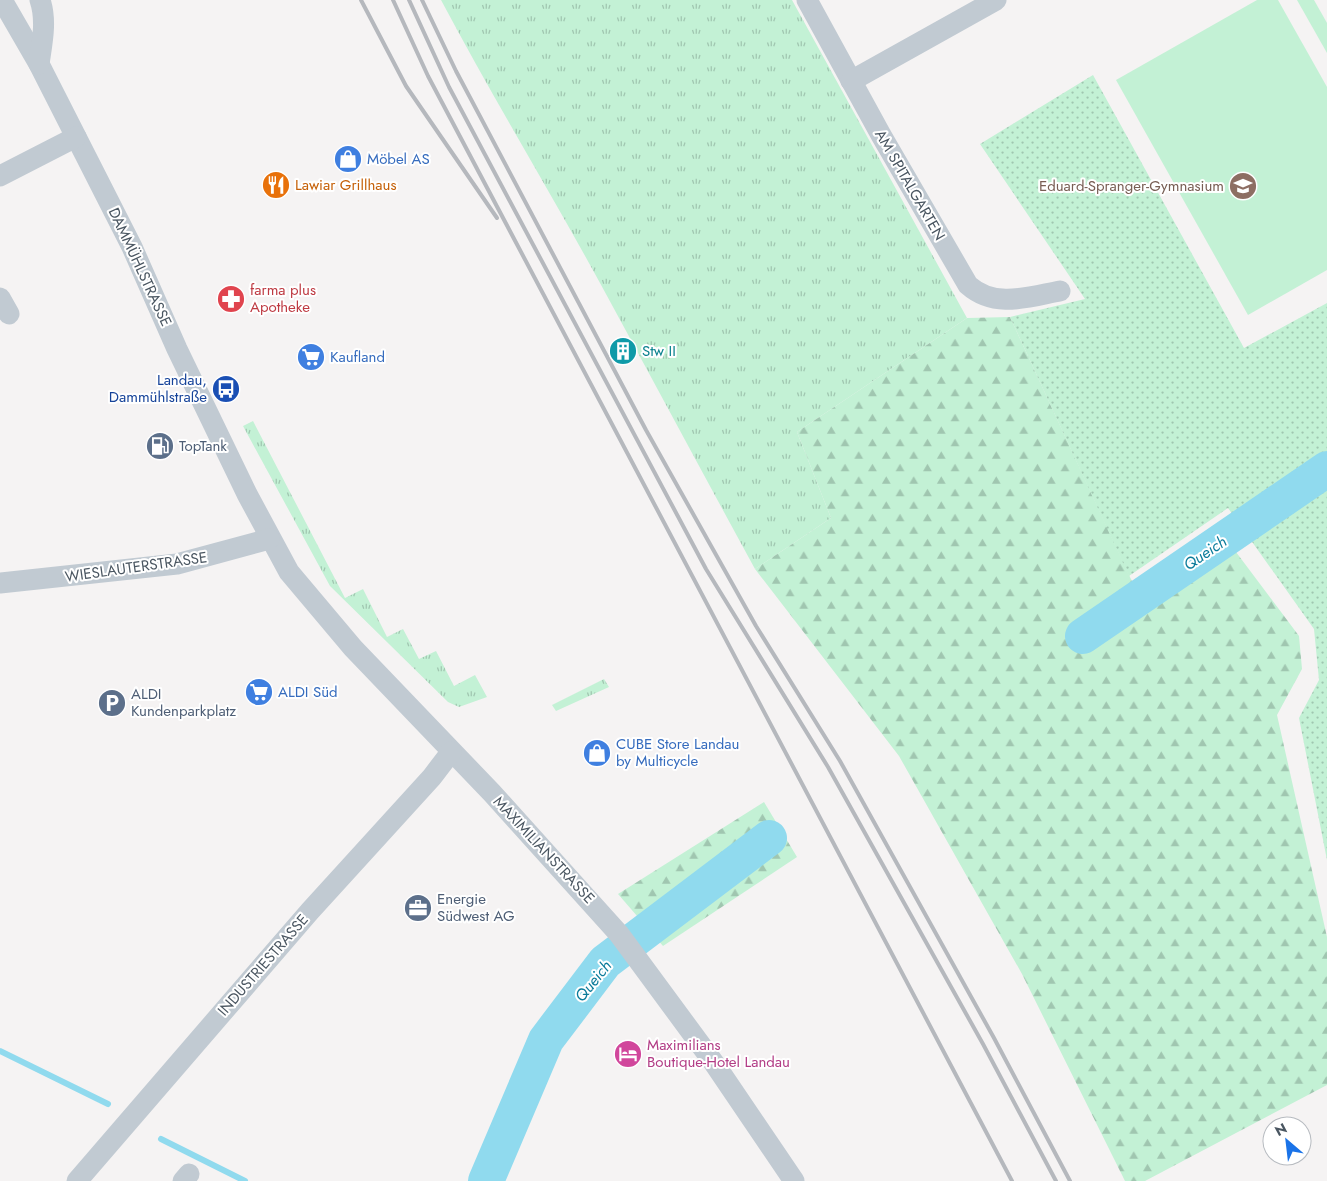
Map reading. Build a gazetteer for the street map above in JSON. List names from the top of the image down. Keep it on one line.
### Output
{"streets":{"street":["AM SPITALGARTEN","DAMMÜHLSTRASSE","WIESLAUTERSTRASSE","MAXIMILIANSTRASSE","INDUSTRIESTRASSE"]},"crossings":[["DAMMÜHLSTRASSE","WIESLAUTERSTRASSE"],["DAMMÜHLSTRASSE","MAXIMILIANSTRASSE"],["WIESLAUTERSTRASSE","MAXIMILIANSTRASSE"],["MAXIMILIANSTRASSE","INDUSTRIESTRASSE"]],"water":["Queich"],"places":{"shop":["Möbel AS","CUBE Store Landau by Multicycle"],"restaurant":["Lawiar Grillhaus"],"school or university":["Eduard-Spranger-Gymnasium"],"pharmacy":["farma plus Apotheke"],"building":["Stw II"],"supermarket":["Kaufland","ALDI Süd"],"bus stop":["Landau, Dammühlstraße"],"fuel station":["TopTank"],"parking":["ALDI Kundenparkplatz"],"office":["Energie Südwest AG"],"hotel":["Maximilians Boutique-Hotel Landau"]},"north":"top left"}
